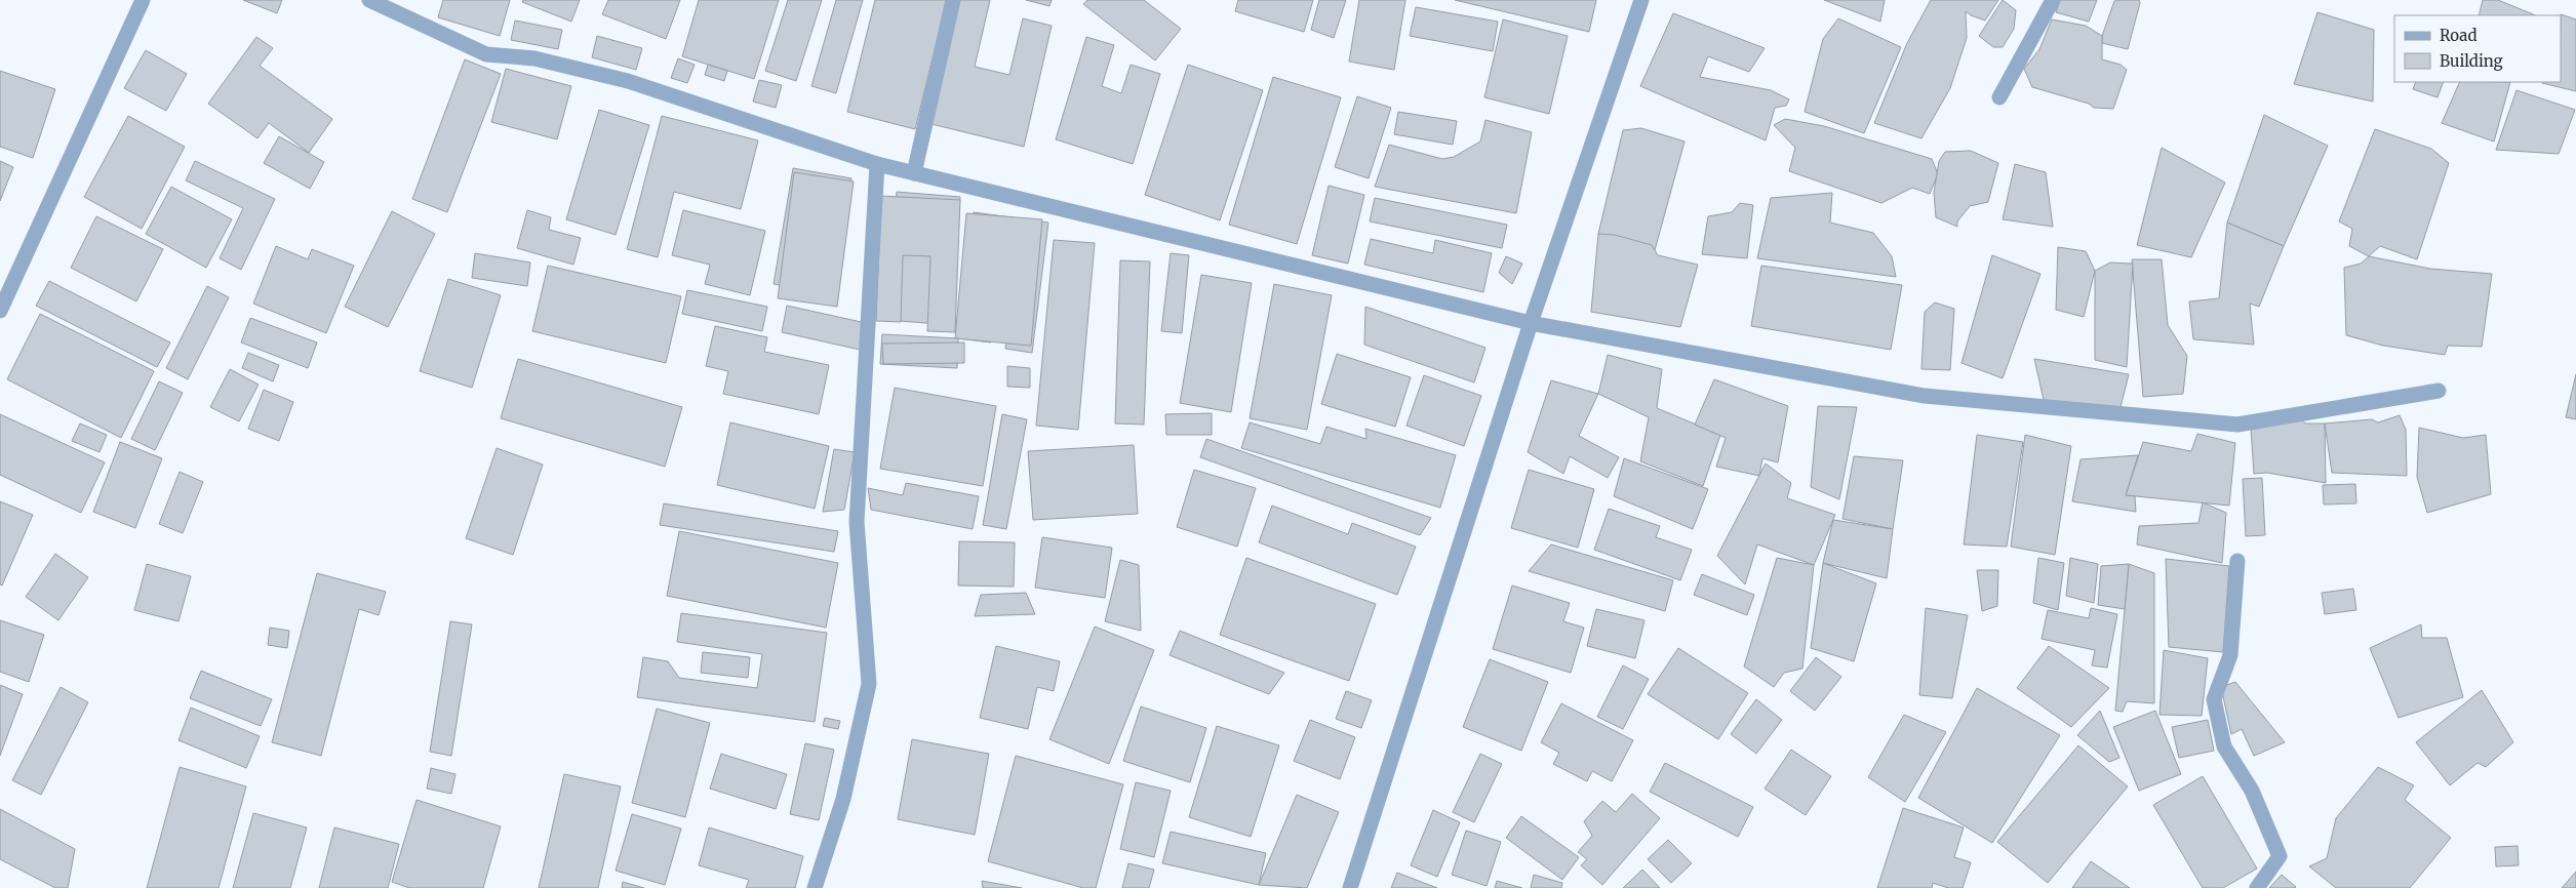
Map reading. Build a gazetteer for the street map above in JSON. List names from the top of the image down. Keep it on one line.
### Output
{"legend":["Road","Building"]}
